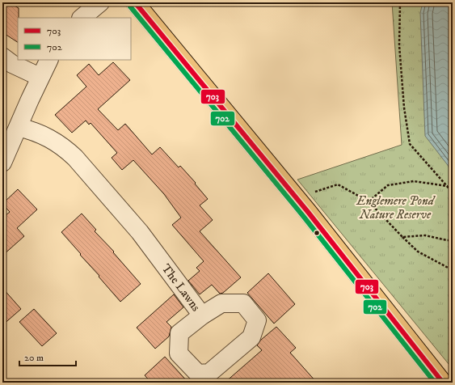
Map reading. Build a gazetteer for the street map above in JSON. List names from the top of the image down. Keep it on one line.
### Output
{"streets":{"street":["The Lawns"]},"parks":["Englemere Pond Nature Reserve"],"lines":["transit line 703","transit line 702"],"legend":["703","702"],"scale_bar":"20 m"}
